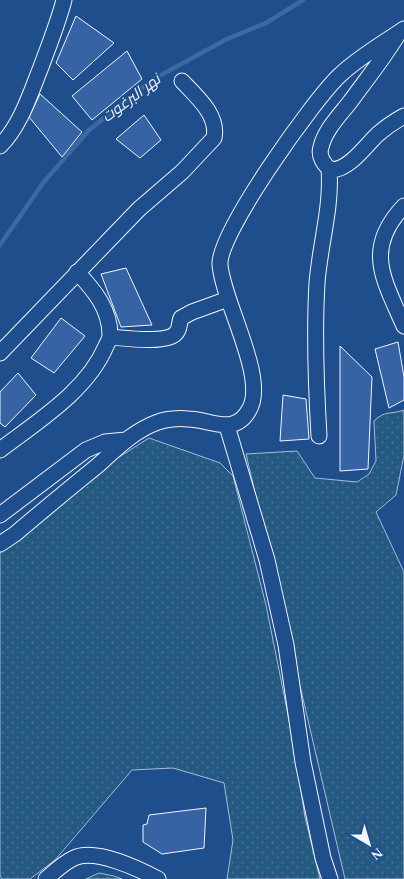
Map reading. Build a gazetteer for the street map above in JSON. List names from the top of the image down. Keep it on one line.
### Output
{"water":["نهر البرغوت"],"north":"bottom right"}
